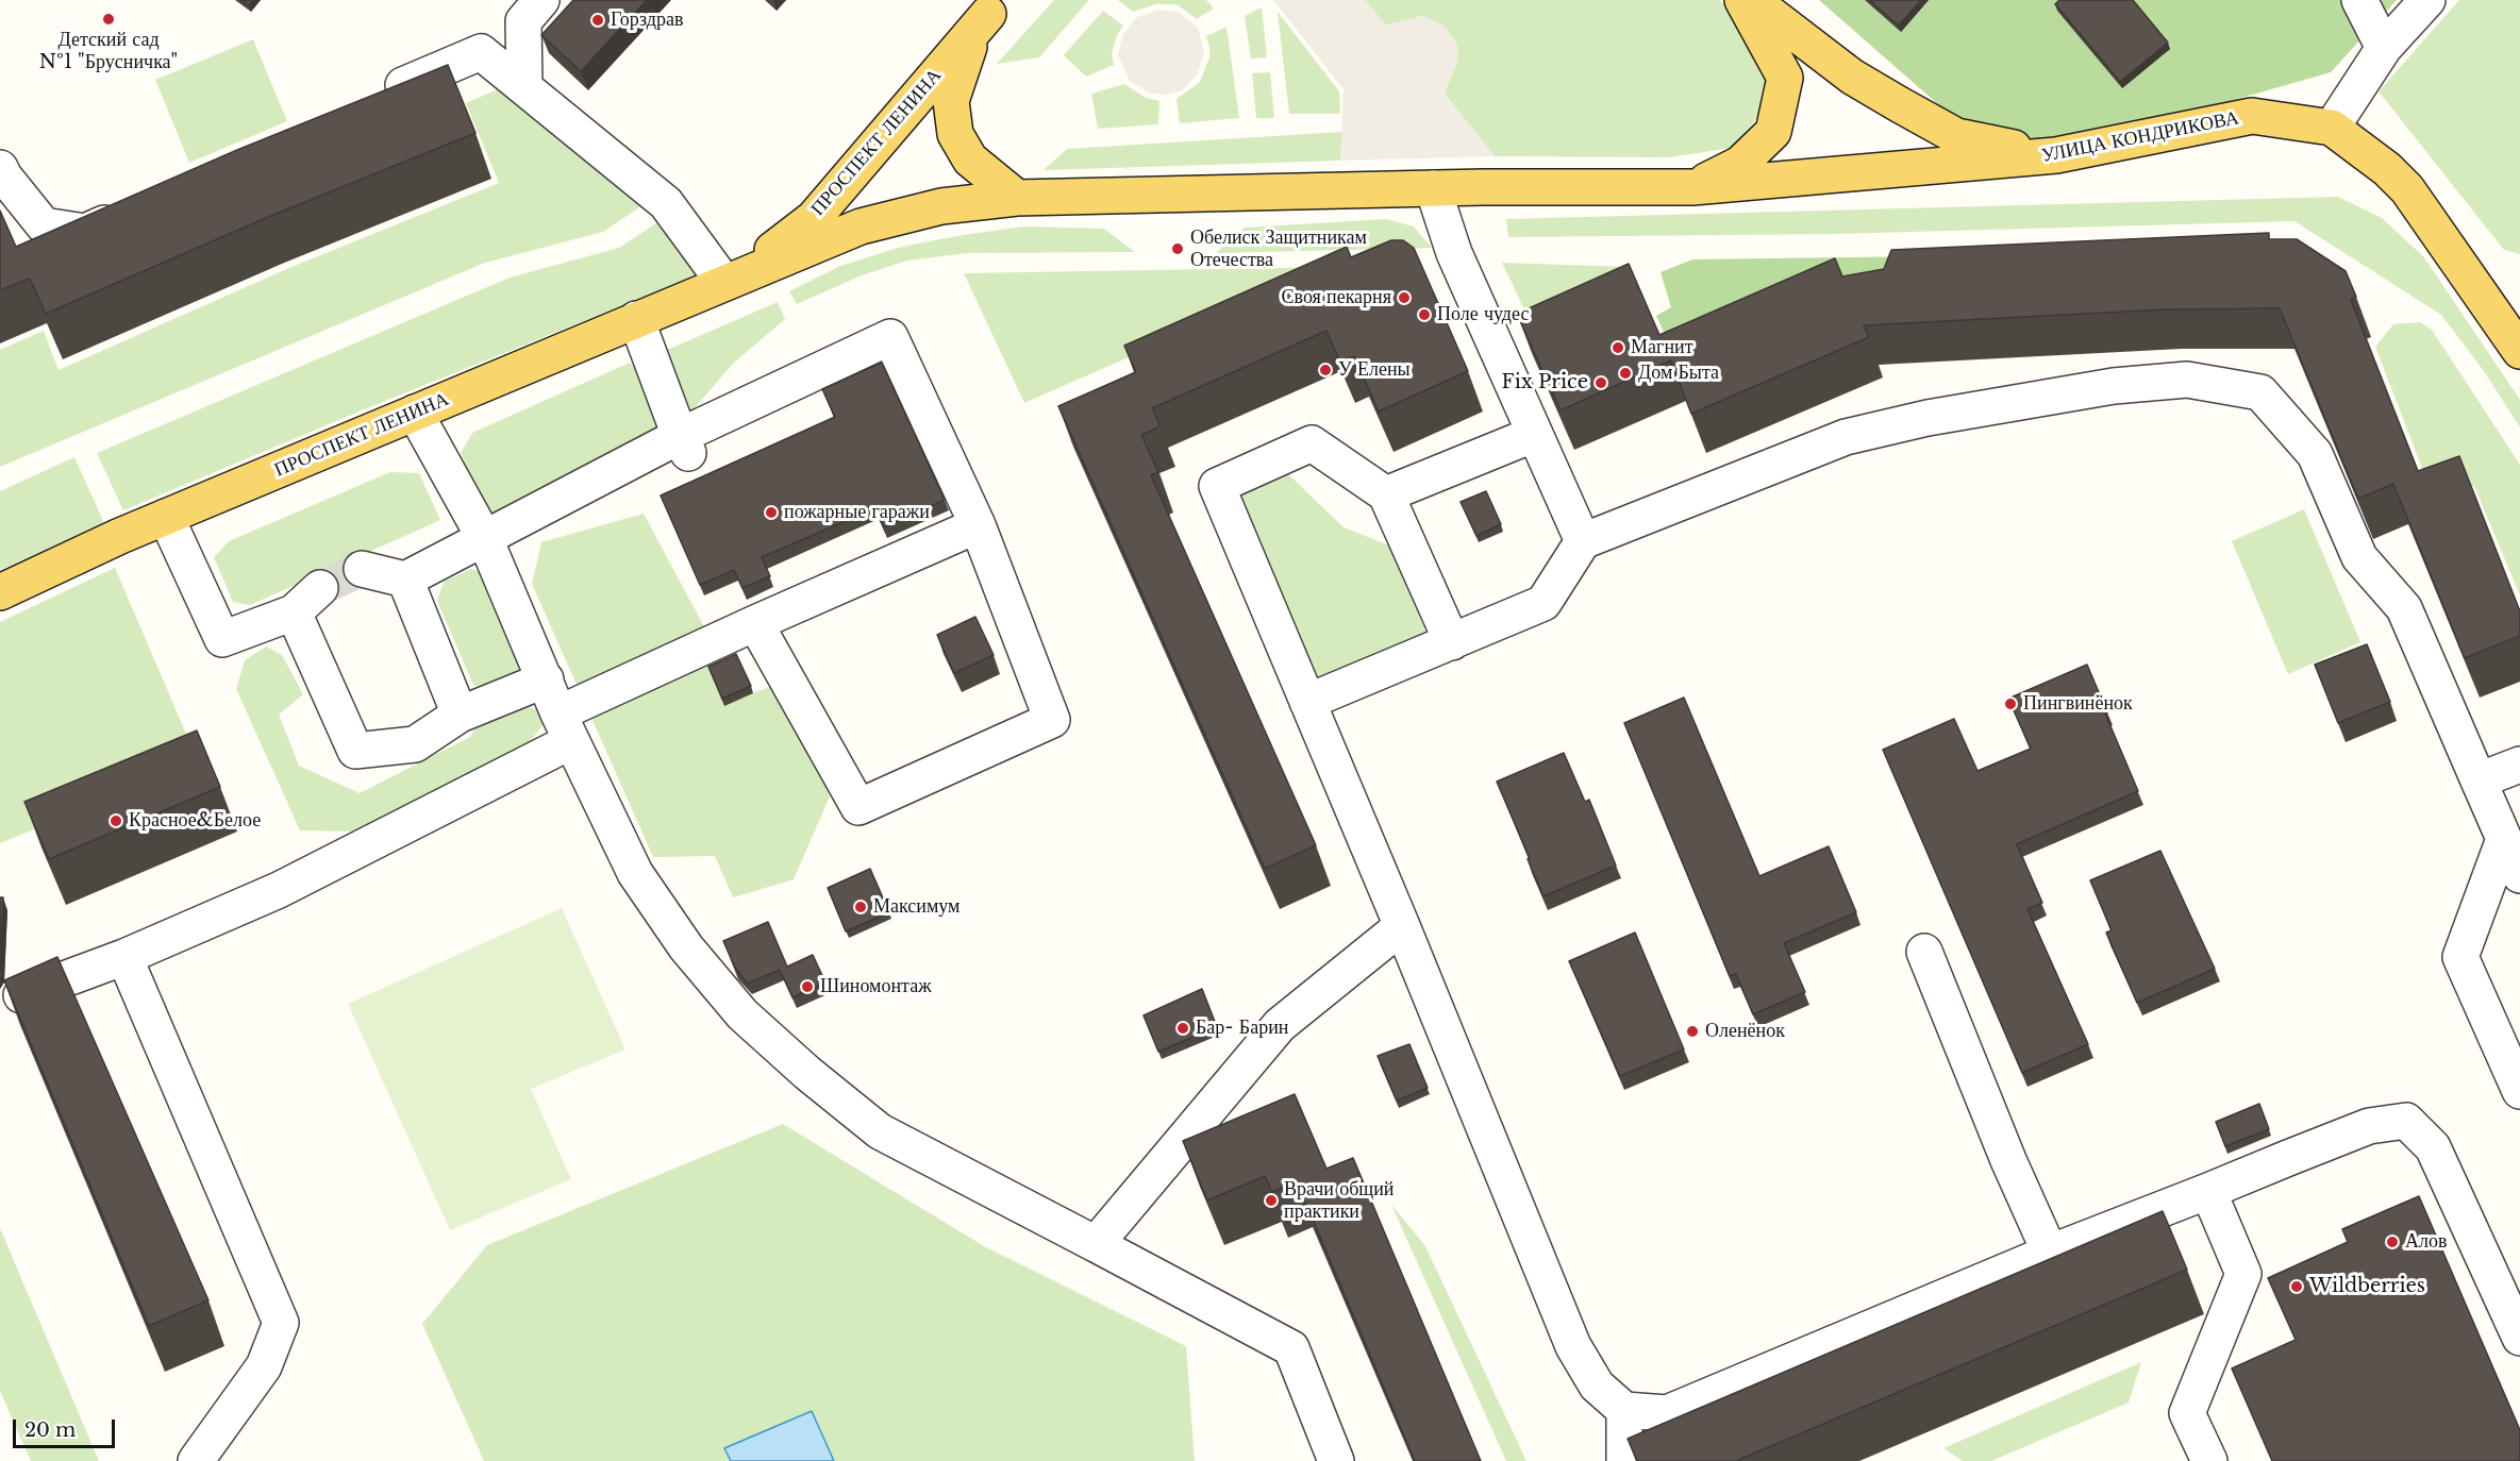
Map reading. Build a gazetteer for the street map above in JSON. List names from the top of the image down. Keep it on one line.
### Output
{"streets":{"main road":["УЛИЦА КОНДРИКОВА","ПРОСПЕКТ ЛЕНИНА"]},"crossings":[["УЛИЦА КОНДРИКОВА","ПРОСПЕКТ ЛЕНИНА"]],"places":["Детский сад №1 \"Брусничка\"","Горздрав","Обелиск Защитникам Отечества","Своя пекарня","Поле чудес","Магнит","У Елены","Дом Быта","Fix Price","пожарные гаражи","Пингвинёнок","Красное&Белое","Максимум","Шиномонтаж","Бар- Барин","Оленёнок","Врачи общий практики","Алов","Wildberries"],"scale_bar":"20 m"}
